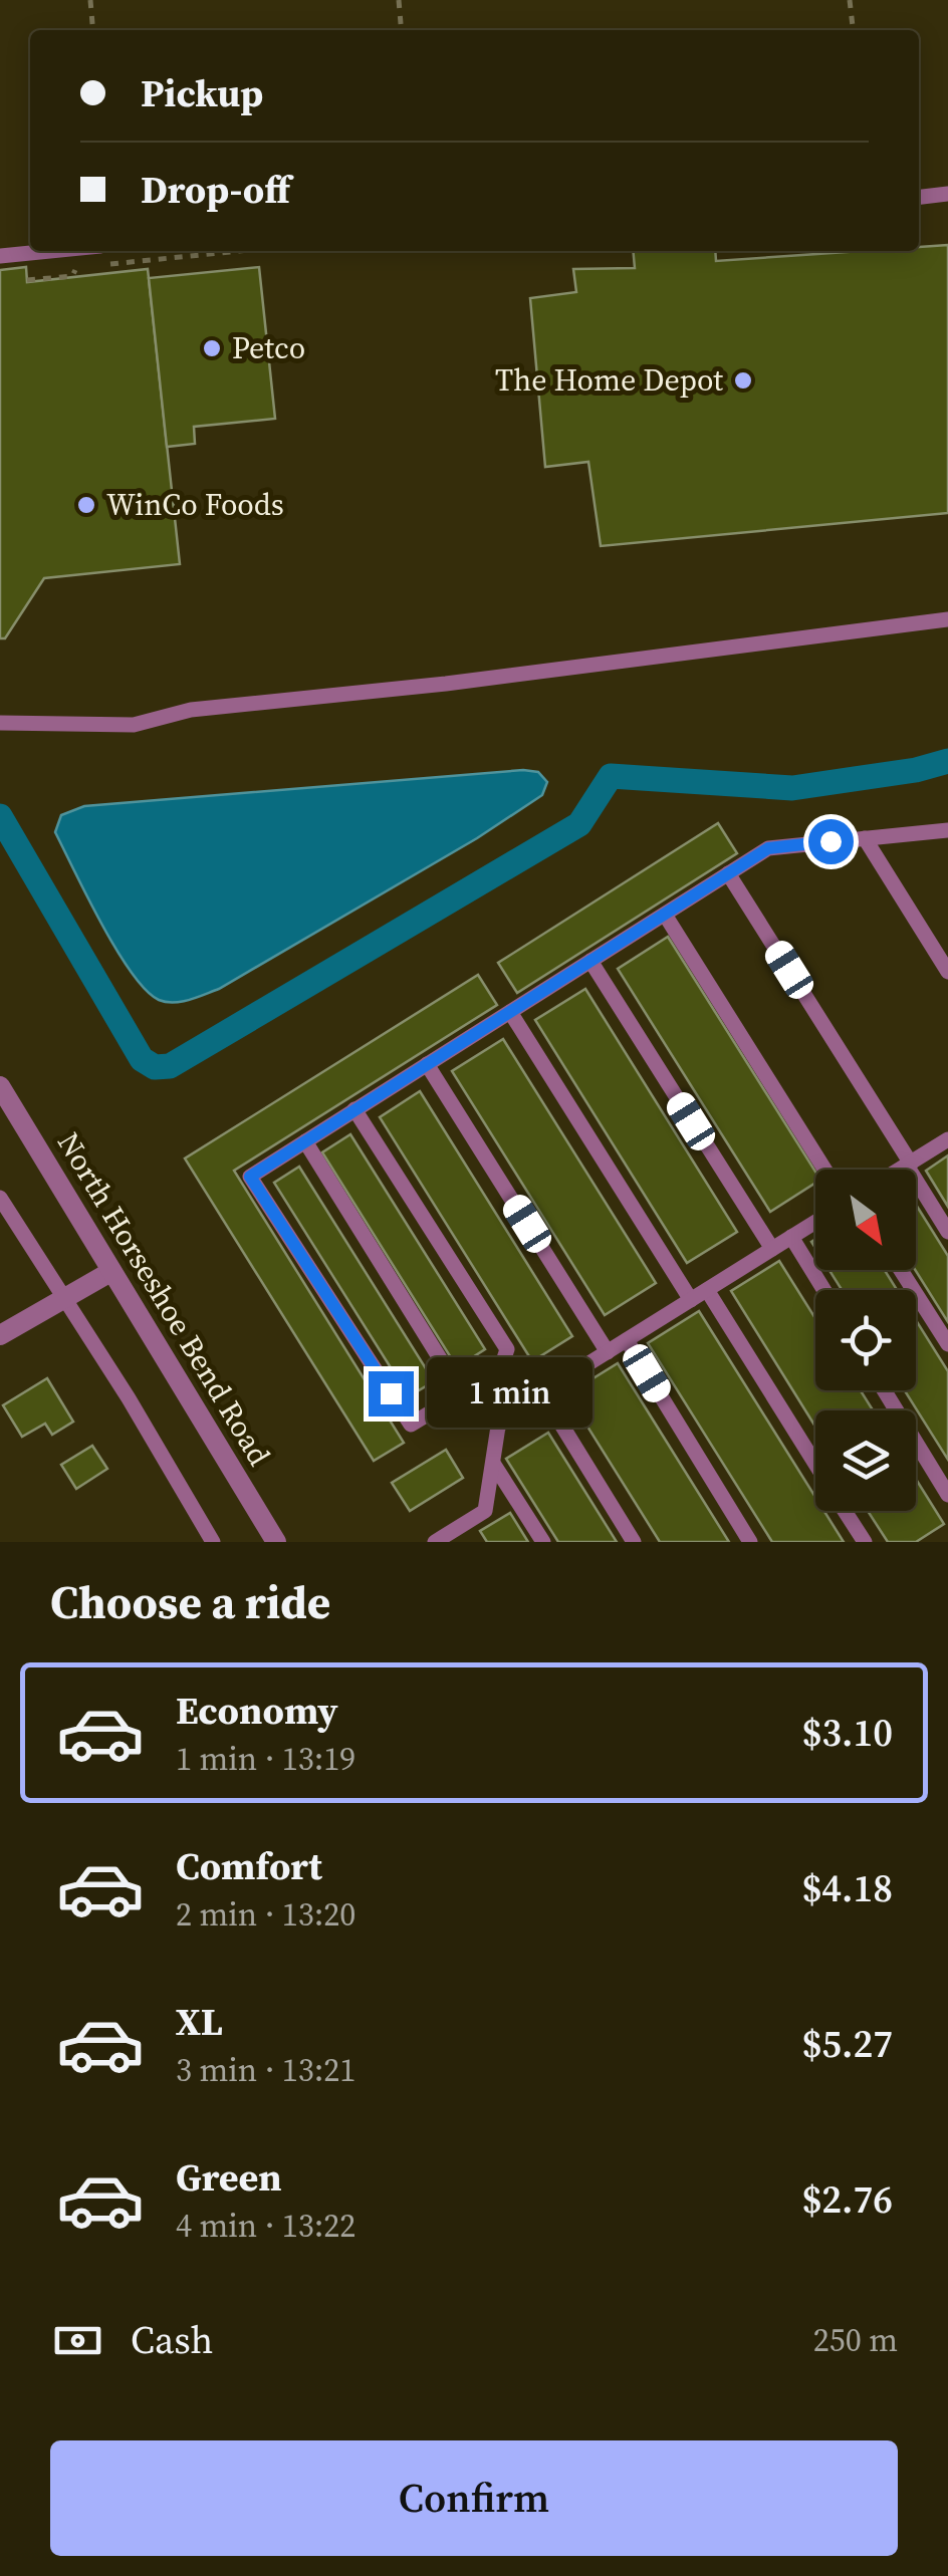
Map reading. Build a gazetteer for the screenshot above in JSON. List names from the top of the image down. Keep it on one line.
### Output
{"streets":{"street":["North Horseshoe Bend Road"]},"places":["Petco","The Home Depot","WinCo Foods"],"north":"bottom right","page":{"banner":["Pickup","Drop-off"],"bubble":"1 min","heading":"Choose a ride","list":[{"name":"Economy","note":"1 min · 13:19","value":"$3.10"},{"name":"Comfort","note":"2 min · 13:20","value":"$4.18"},{"name":"XL","note":"3 min · 13:21","value":"$5.27"},{"name":"Green","note":"4 min · 13:22","value":"$2.76"}],"pay":["Cash","250 m"],"buttons":"Confirm"}}
